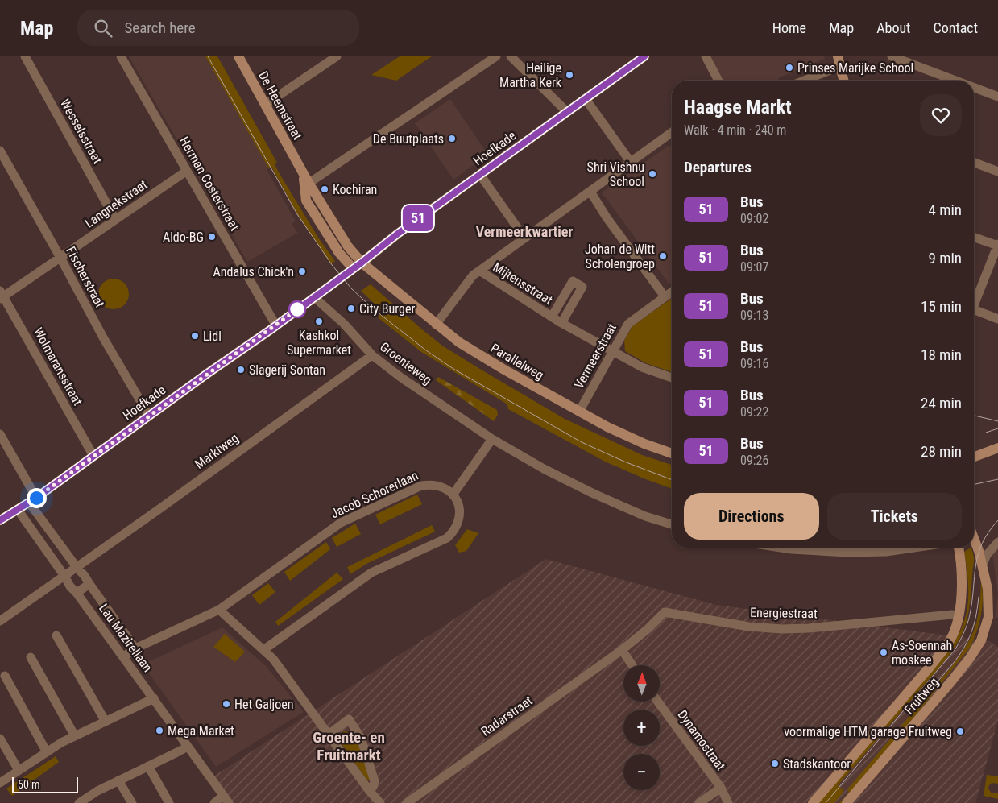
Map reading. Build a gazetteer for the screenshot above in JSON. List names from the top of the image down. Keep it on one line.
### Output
{"streets":{"street":["De Heemstraat","Wesselsstraat","Hoefkade","Herman Costerstraat","Langnekstraat","Fischerstraat","Mijtensstraat","Vermeerstraat","Parallelweg","Groenteweg","Wolmaransstraat","Marktweg","Jacob Schorerlaan","Energiestraat","Lau Mazirellaan","Fruitweg","Radarstraat","Dynamostraat"]},"crossings":[["De Heemstraat","Hoefkade"],["De Heemstraat","Parallelweg"],["Wesselsstraat","Langnekstraat"],["Hoefkade","Herman Costerstraat"],["Hoefkade","Fischerstraat"],["Hoefkade","Parallelweg"],["Hoefkade","Groenteweg"],["Hoefkade","Wolmaransstraat"],["Herman Costerstraat","Langnekstraat"],["Langnekstraat","Fischerstraat"],["Langnekstraat","Wolmaransstraat"],["Mijtensstraat","Vermeerstraat"],["Vermeerstraat","Parallelweg"],["Groenteweg","Marktweg"],["Marktweg","Lau Mazirellaan"],["Jacob Schorerlaan","Lau Mazirellaan"],["Energiestraat","Fruitweg"],["Energiestraat","Radarstraat"]],"districts":["Vermeerkwartier","Groente- en Fruitmarkt"],"places":["Prinses Marijke School","Heilige Martha Kerk","De Buutplaats","Shri Vishnu School","Kochiran","Aldo-BG","Johan de Witt Scholengroep","Andalus Chick'n","City Burger","Kashkol Supermarket","Lidl","Slagerij Sontan","As-Soennah moskee","Het Galjoen","Mega Market","voormalige HTM garage Fruitweg","Stadskantoor"],"lines":["bus line 51"],"scale_bar":"50 m","north":"top","page":{"header":"Map","search":"Search here","nav":["Home","Map","About","Contact"],"on_map":"51","heading":[["Haagse Markt","Walk · 4 min · 240 m"],"Departures"],"list":[{"mark":"51","name":"Bus","note":"09:02","value":"4 min"},{"mark":"51","name":"Bus","note":"09:07","value":"9 min"},{"mark":"51","name":"Bus","note":"09:13","value":"15 min"},{"mark":"51","name":"Bus","note":"09:16","value":"18 min"},{"mark":"51","name":"Bus","note":"09:22","value":"24 min"},{"mark":"51","name":"Bus","note":"09:26","value":"28 min"}],"buttons":["Directions","Tickets"],"map_buttons":["+","−"],"scale":"50 m"}}
